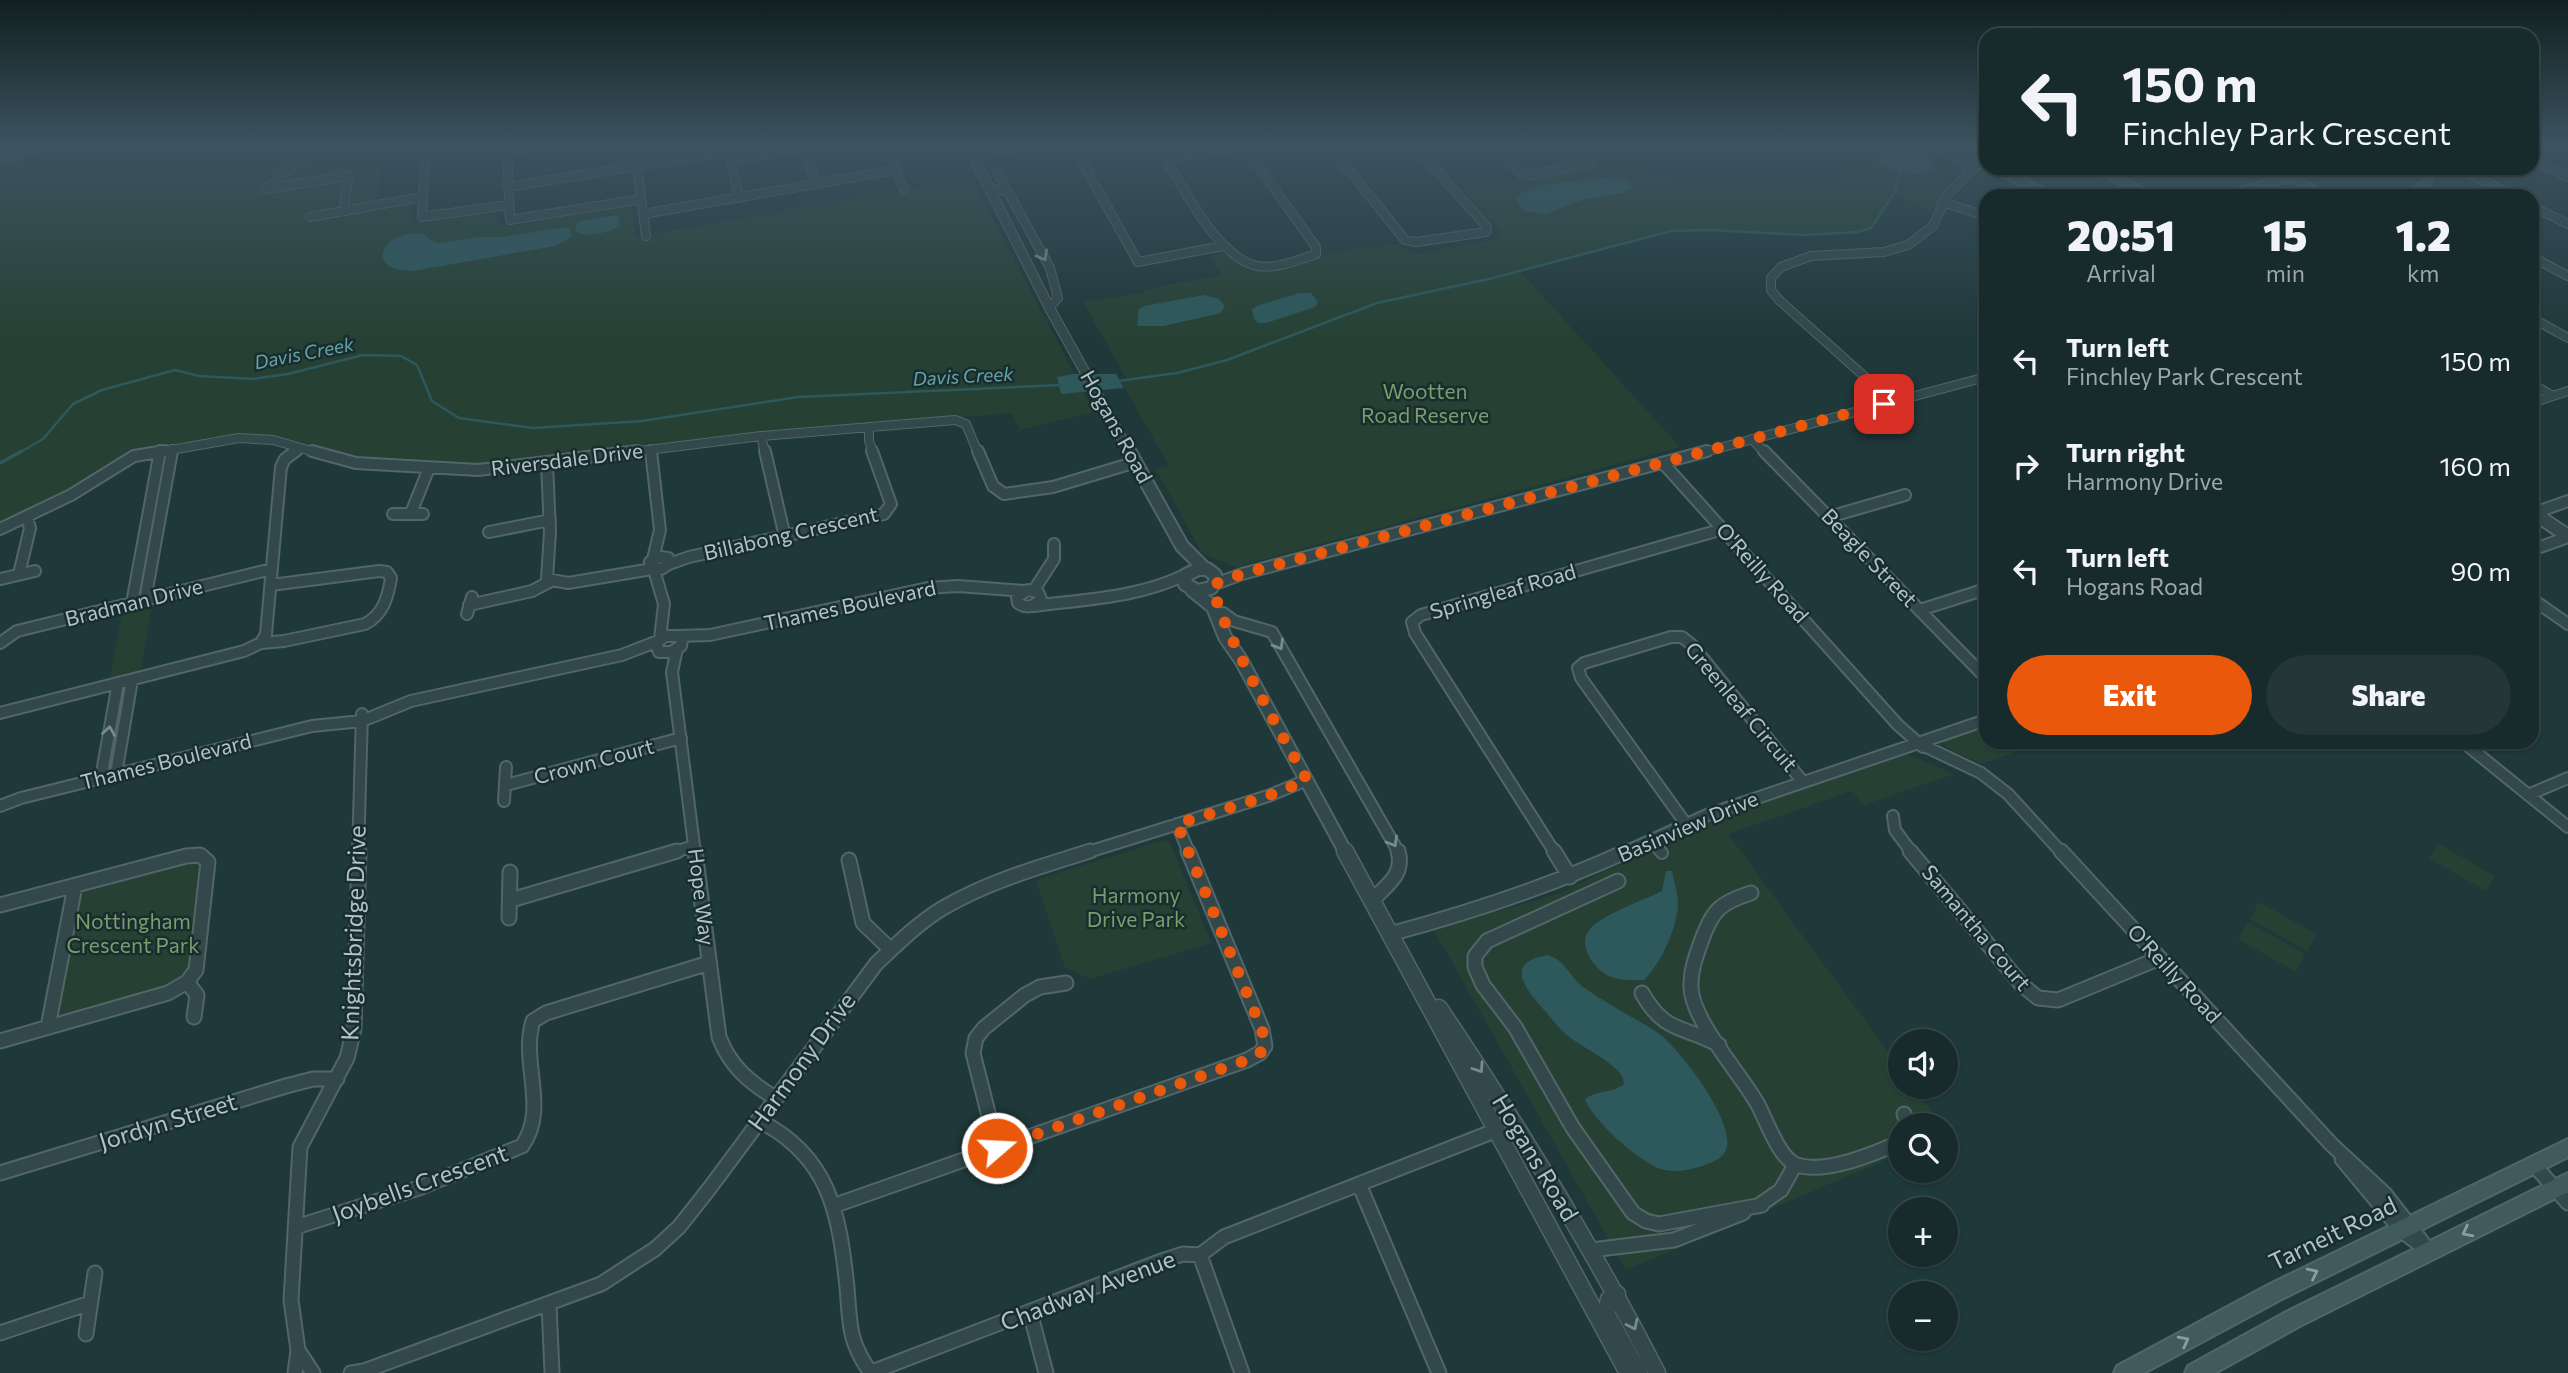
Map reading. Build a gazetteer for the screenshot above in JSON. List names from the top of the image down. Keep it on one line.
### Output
{"streets":{"main road":["Tarneit Road"],"street":["Hogans Road","Riversdale Drive","Billabong Crescent","Beagle Street","O'Reilly Road","Springleaf Road","Bradman Drive","Thames Boulevard","Greenleaf Circuit","Crown Court","Basinview Drive","Hope Way","Samantha Court","Knightsbridge Drive","Harmony Drive","Jordyn Street","Joybells Crescent","Chadway Avenue"]},"crossings":[["Hogans Road","Riversdale Drive"],["Hogans Road","Thames Boulevard"],["Hogans Road","Basinview Drive"],["Hogans Road","Harmony Drive"],["Hogans Road","Chadway Avenue"],["Riversdale Drive","Billabong Crescent"],["O'Reilly Road","Springleaf Road"],["O'Reilly Road","Basinview Drive"],["O'Reilly Road","Samantha Court"],["O'Reilly Road","Tarneit Road"],["Springleaf Road","Basinview Drive"],["Thames Boulevard","Hope Way"],["Thames Boulevard","Knightsbridge Drive"],["Greenleaf Circuit","Basinview Drive"],["Crown Court","Hope Way"],["Hope Way","Harmony Drive"],["Hope Way","Joybells Crescent"],["Knightsbridge Drive","Jordyn Street"],["Knightsbridge Drive","Joybells Crescent"]],"water":["Davis Creek"],"parks":["Wootten Road Reserve","Harmony Drive Park","Nottingham Crescent Park"],"page":{"turn":["150 m","Finchley Park Crescent"],"eta":["20:51","Arrival","15","min","1.2","km"],"list":[{"name":"Turn left","note":"Finchley Park Crescent","value":"150 m"},{"name":"Turn right","note":"Harmony Drive","value":"160 m"},{"name":"Turn left","note":"Hogans Road","value":"90 m"}],"buttons":["Exit","Share"],"map_buttons":["+","−"]}}
